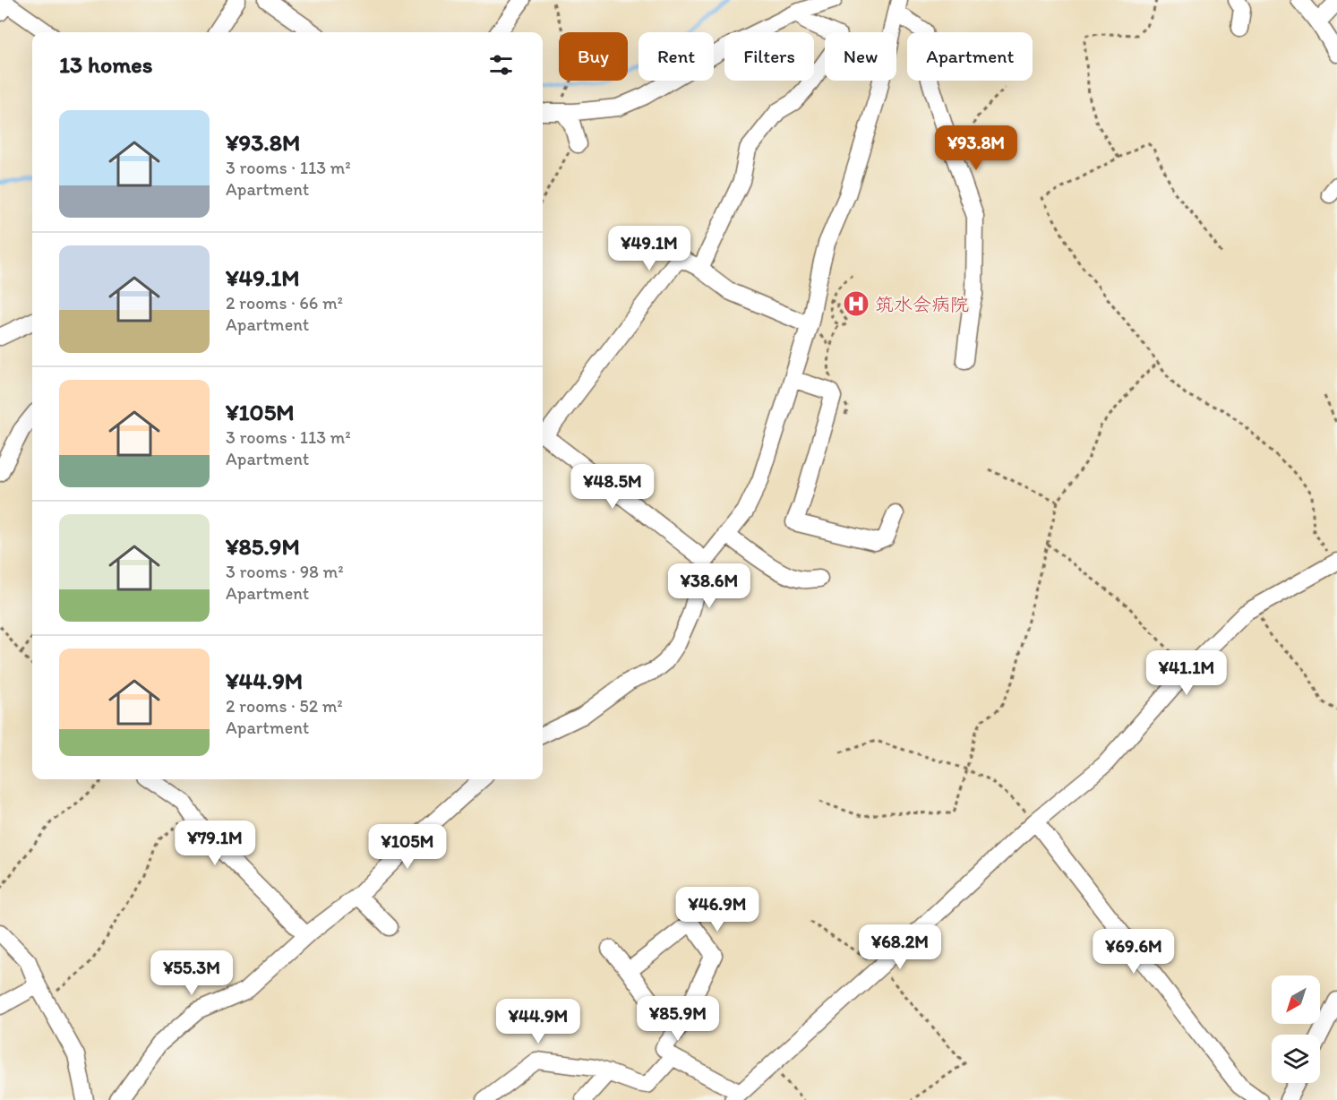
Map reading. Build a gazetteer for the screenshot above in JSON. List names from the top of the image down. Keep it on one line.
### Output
{"places":{"hospital":["筑水会病院"]},"north":"bottom left","page":{"chip":["Buy","Rent","Filters","New","Apartment"],"heading":"13 homes","list":[{"name":"¥93.8M","note":"3 rooms · 113 m² · Apartment"},{"name":"¥49.1M","note":"2 rooms · 66 m² · Apartment"},{"name":"¥105M","note":"3 rooms · 113 m² · Apartment"},{"name":"¥85.9M","note":"3 rooms · 98 m² · Apartment"},{"name":"¥44.9M","note":"2 rooms · 52 m² · Apartment"}],"price":["¥93.8M","¥49.1M","¥48.5M","¥38.6M","¥41.1M","¥79.1M","¥105M","¥46.9M","¥68.2M","¥69.6M","¥55.3M","¥85.9M","¥44.9M"]}}
